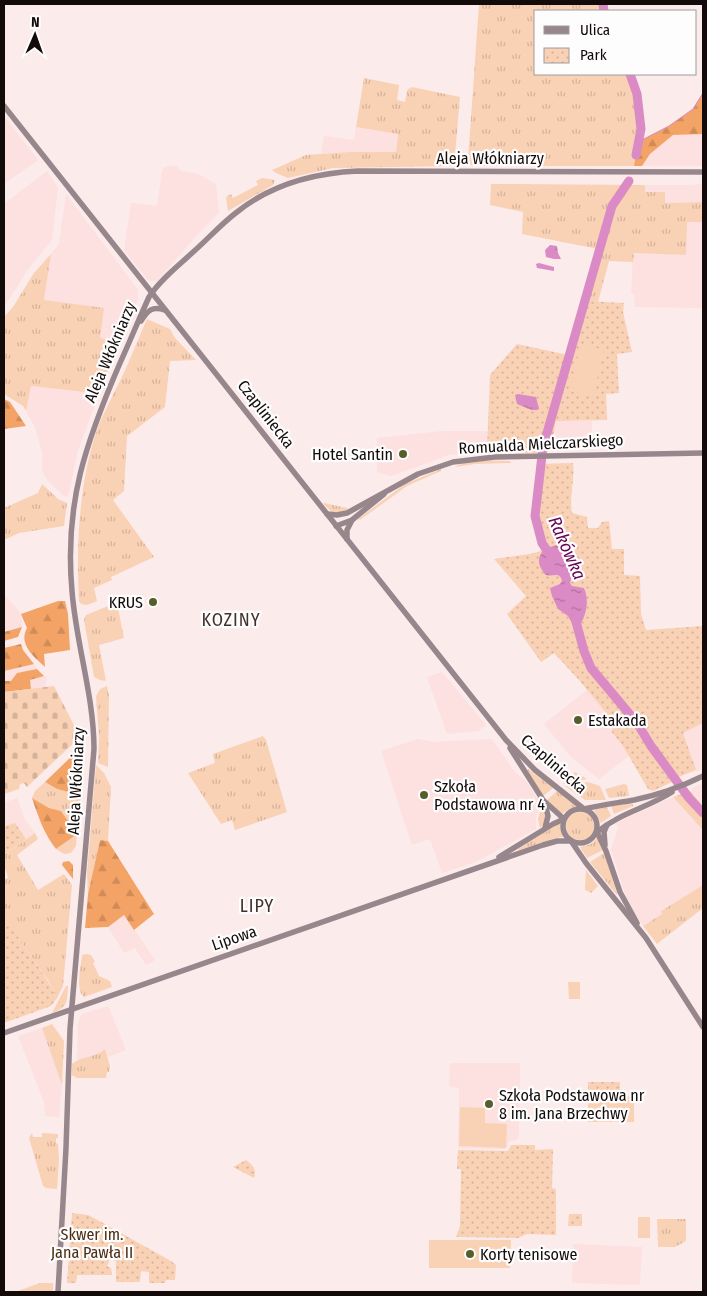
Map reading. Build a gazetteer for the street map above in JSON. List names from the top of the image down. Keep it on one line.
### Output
{"streets":{"street":["Aleja Włókniarzy","Czapliniecka","Romualda Mielczarskiego","Lipowa"]},"crossings":[["Aleja Włókniarzy","Czapliniecka"],["Aleja Włókniarzy","Lipowa"],["Czapliniecka","Romualda Mielczarskiego"],["Czapliniecka","Lipowa"]],"districts":["KOZINY","LIPY"],"water":["Rakówka"],"parks":["Skwer im. Jana Pawła II"],"places":["Hotel Santin","KRUS","Estakada","Szkoła Podstawowa nr 4","Szkoła Podstawowa nr 8 im. Jana Brzechwy","Korty tenisowe"],"legend":["Ulica","Park"],"north":"top"}
